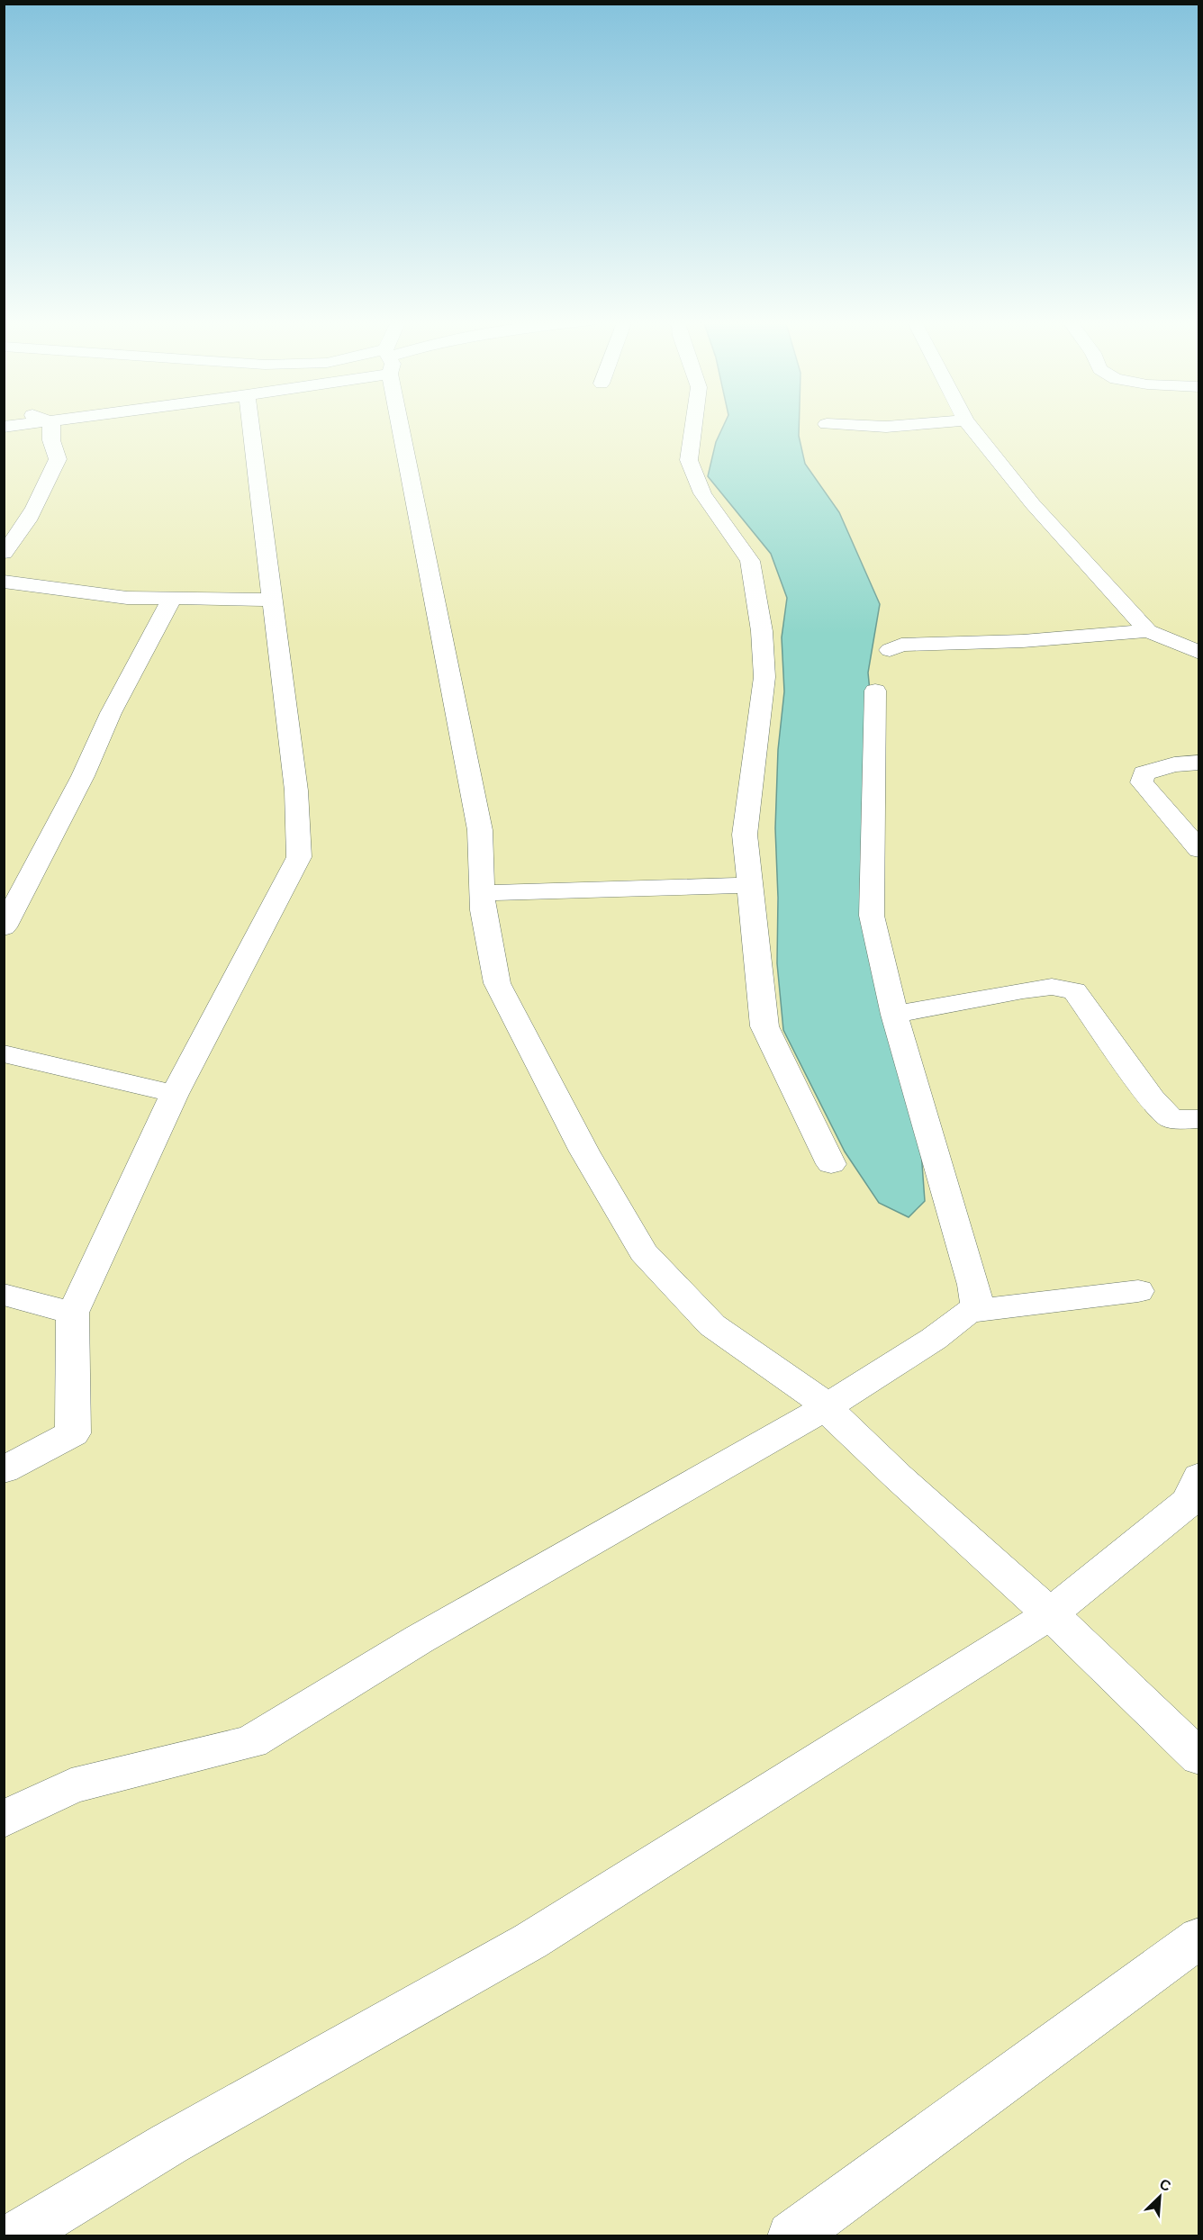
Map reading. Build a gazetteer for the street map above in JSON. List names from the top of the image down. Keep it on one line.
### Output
{"north":"top right"}
